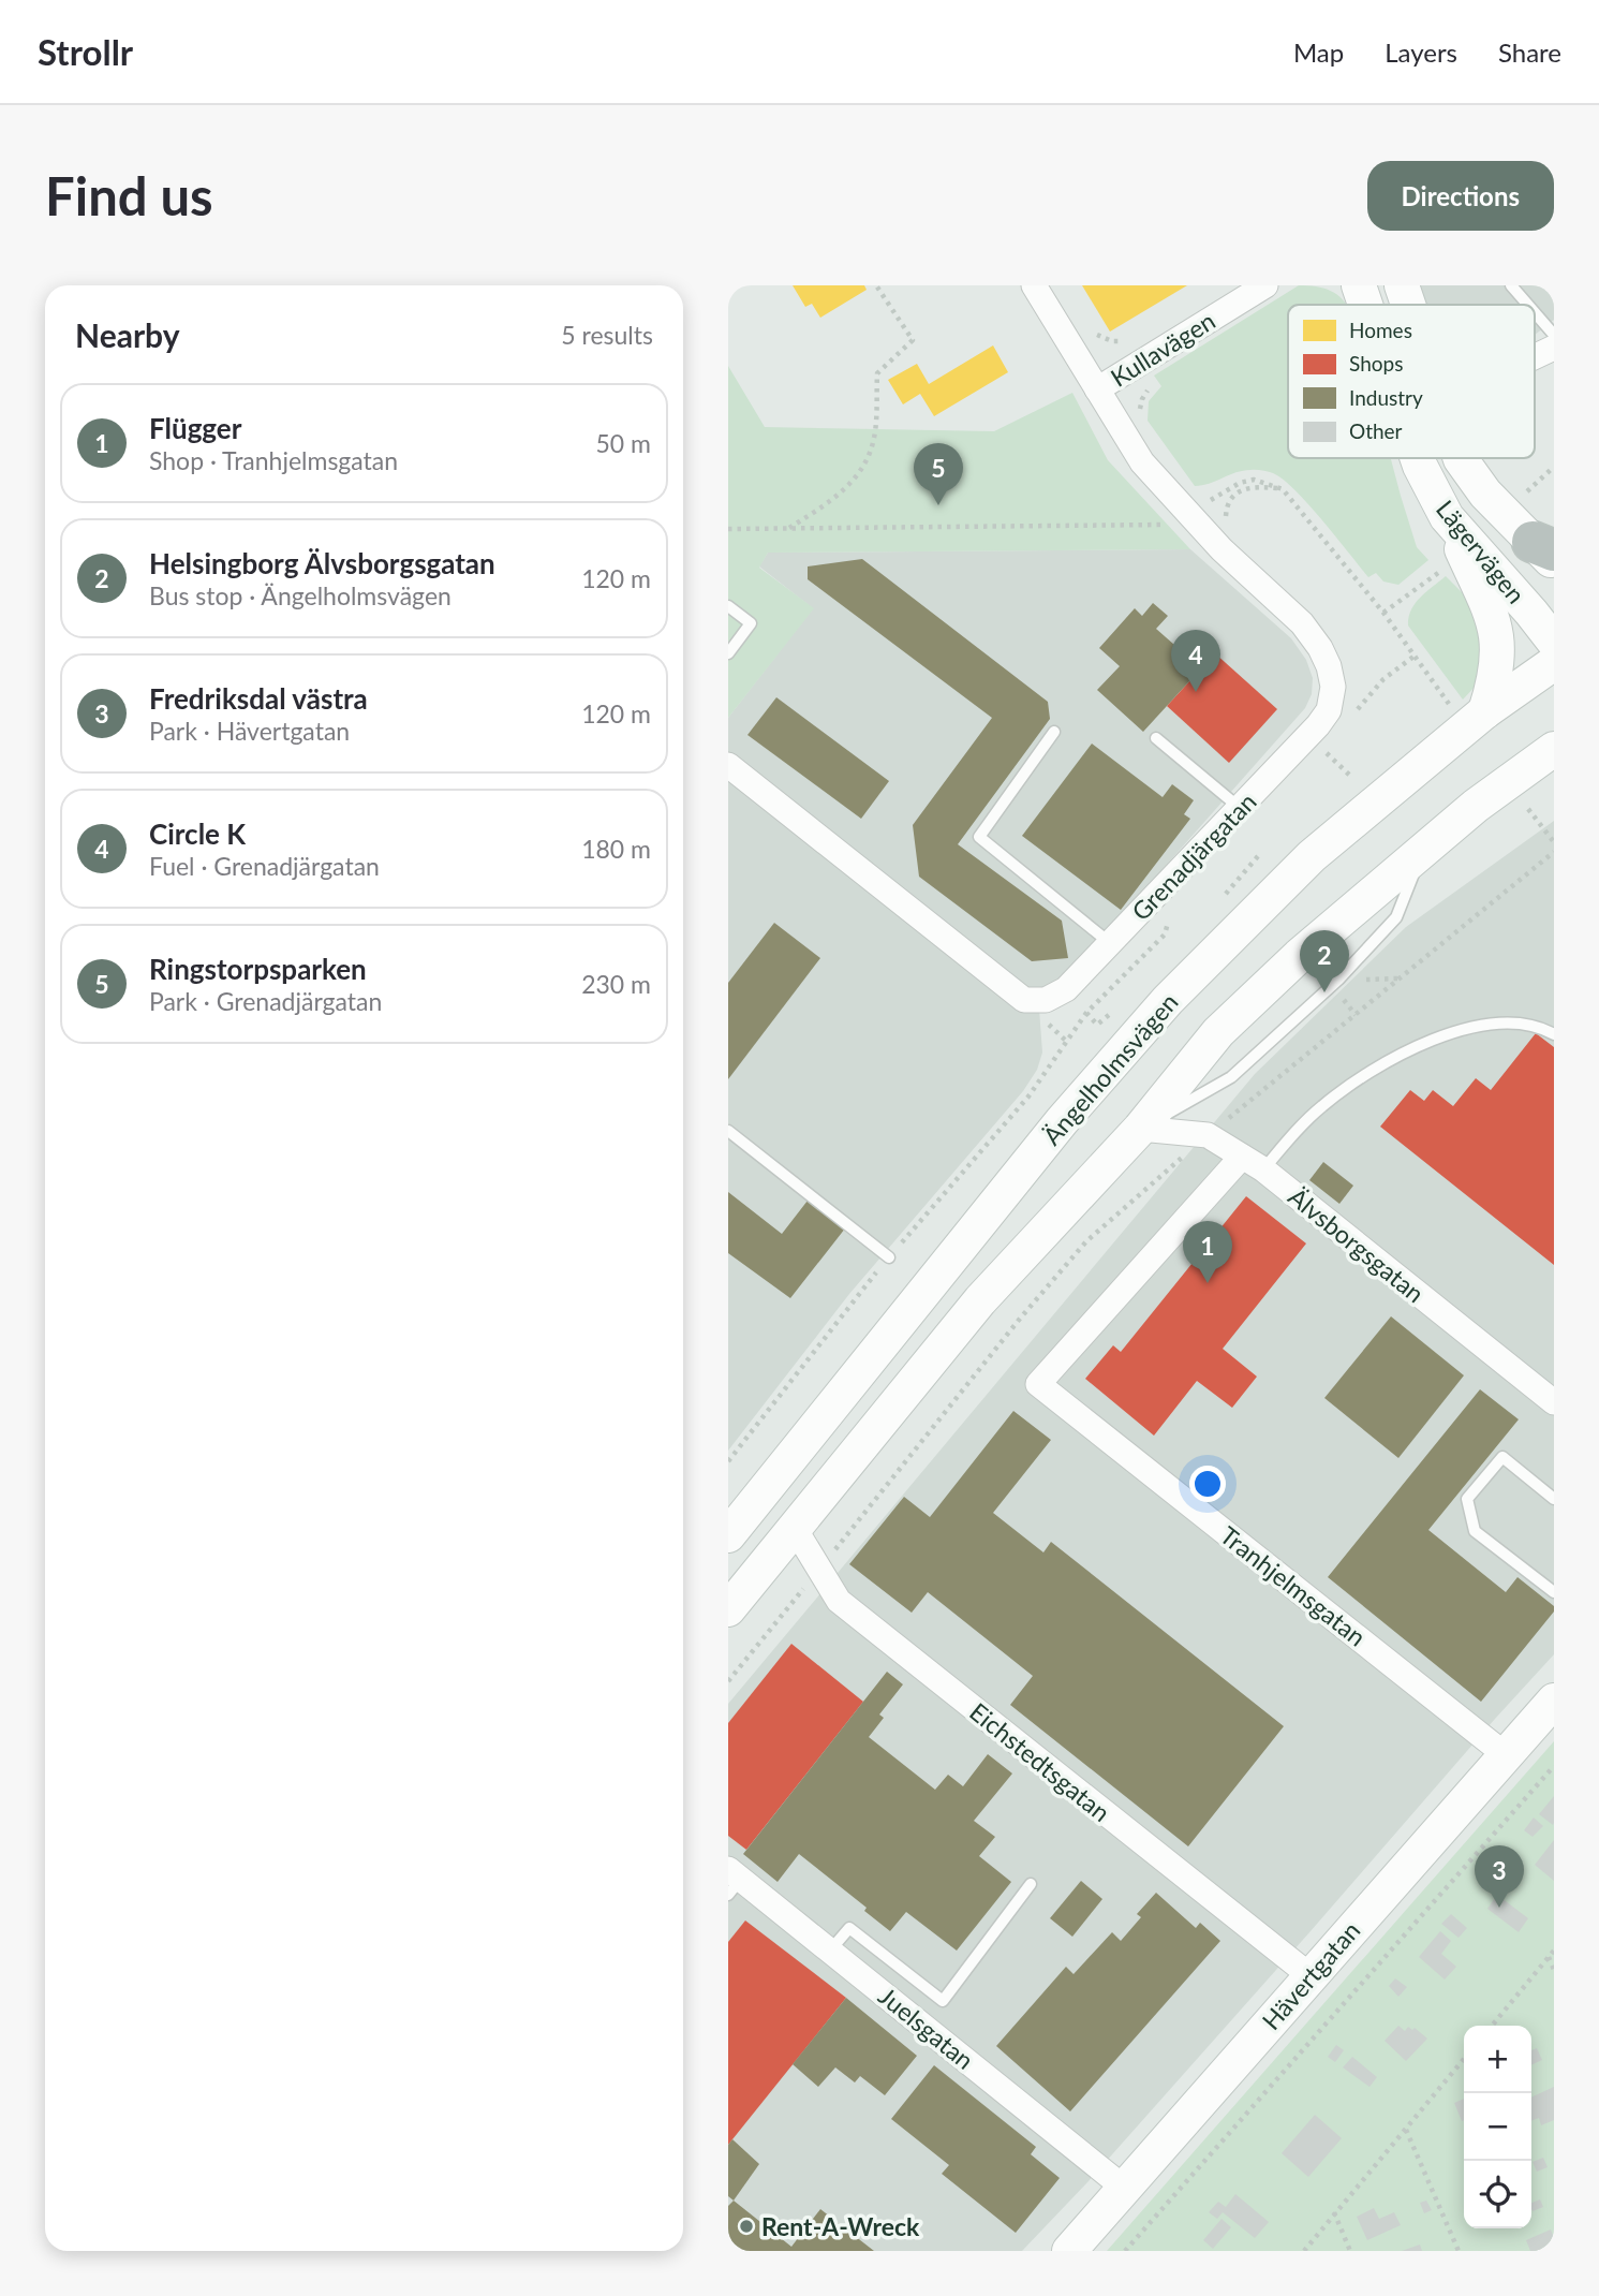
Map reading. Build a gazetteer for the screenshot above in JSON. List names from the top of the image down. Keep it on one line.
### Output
{"streets":{"main road":["Lägervägen","Ängelholmsvägen","Hävertgatan"],"street":["Kullavägen","Grenadjärgatan","Älvsborgsgatan","Tranhjelmsgatan","Eichstedtsgatan","Juelsgatan"]},"crossings":[["Kullavägen","Grenadjärgatan"],["Älvsborgsgatan","Tranhjelmsgatan"],["Tranhjelmsgatan","Hävertgatan"],["Eichstedtsgatan","Hävertgatan"],["Hävertgatan","Juelsgatan"]],"places":["Rent-A-Wreck"],"legend":["Homes","Shops","Industry","Other"],"page":{"header":"Strollr","nav":["Map","Layers","Share"],"buttons":"Directions","title":"Find us","heading":["Nearby","5 results"],"list":[{"mark":"1","name":"Flügger","note":"Shop · Tranhjelmsgatan","value":"50 m"},{"mark":"2","name":"Helsingborg Älvsborgsgatan","note":"Bus stop · Ängelholmsvägen","value":"120 m"},{"mark":"3","name":"Fredriksdal västra","note":"Park · Hävertgatan","value":"120 m"},{"mark":"4","name":"Circle K","note":"Fuel · Grenadjärgatan","value":"180 m"},{"mark":"5","name":"Ringstorpsparken","note":"Park · Grenadjärgatan","value":"230 m"}],"pins":["5","4","2","1","3"],"map_buttons":["+","−"]}}
